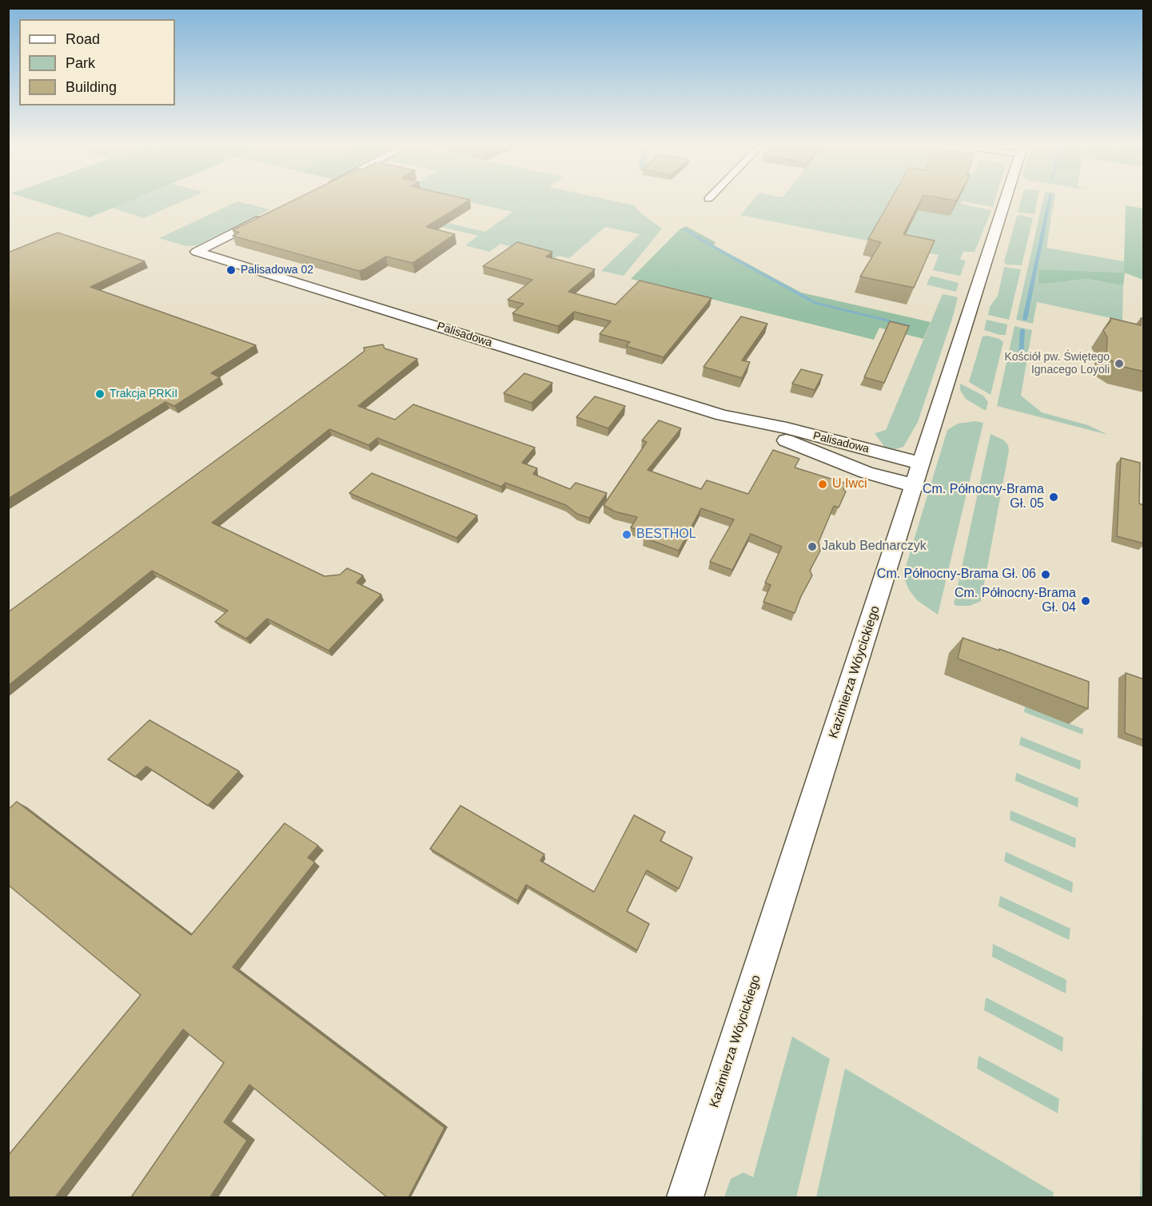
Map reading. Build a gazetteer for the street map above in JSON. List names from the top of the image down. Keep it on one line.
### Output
{"streets":{"street":["Palisadowa","Kazimierza Wóycickiego"]},"crossings":[["Palisadowa","Kazimierza Wóycickiego"]],"places":["Palisadowa 02","Kościół pw. Świętego Ignacego Loyoli","Trakcja PRKiI","U Iwci","Cm. Północny-Brama Gł. 05","BESTHOL","Jakub Bednarczyk","Cm. Północny-Brama Gł. 06","Cm. Północny-Brama Gł. 04"],"legend":["Road","Park","Building"]}
